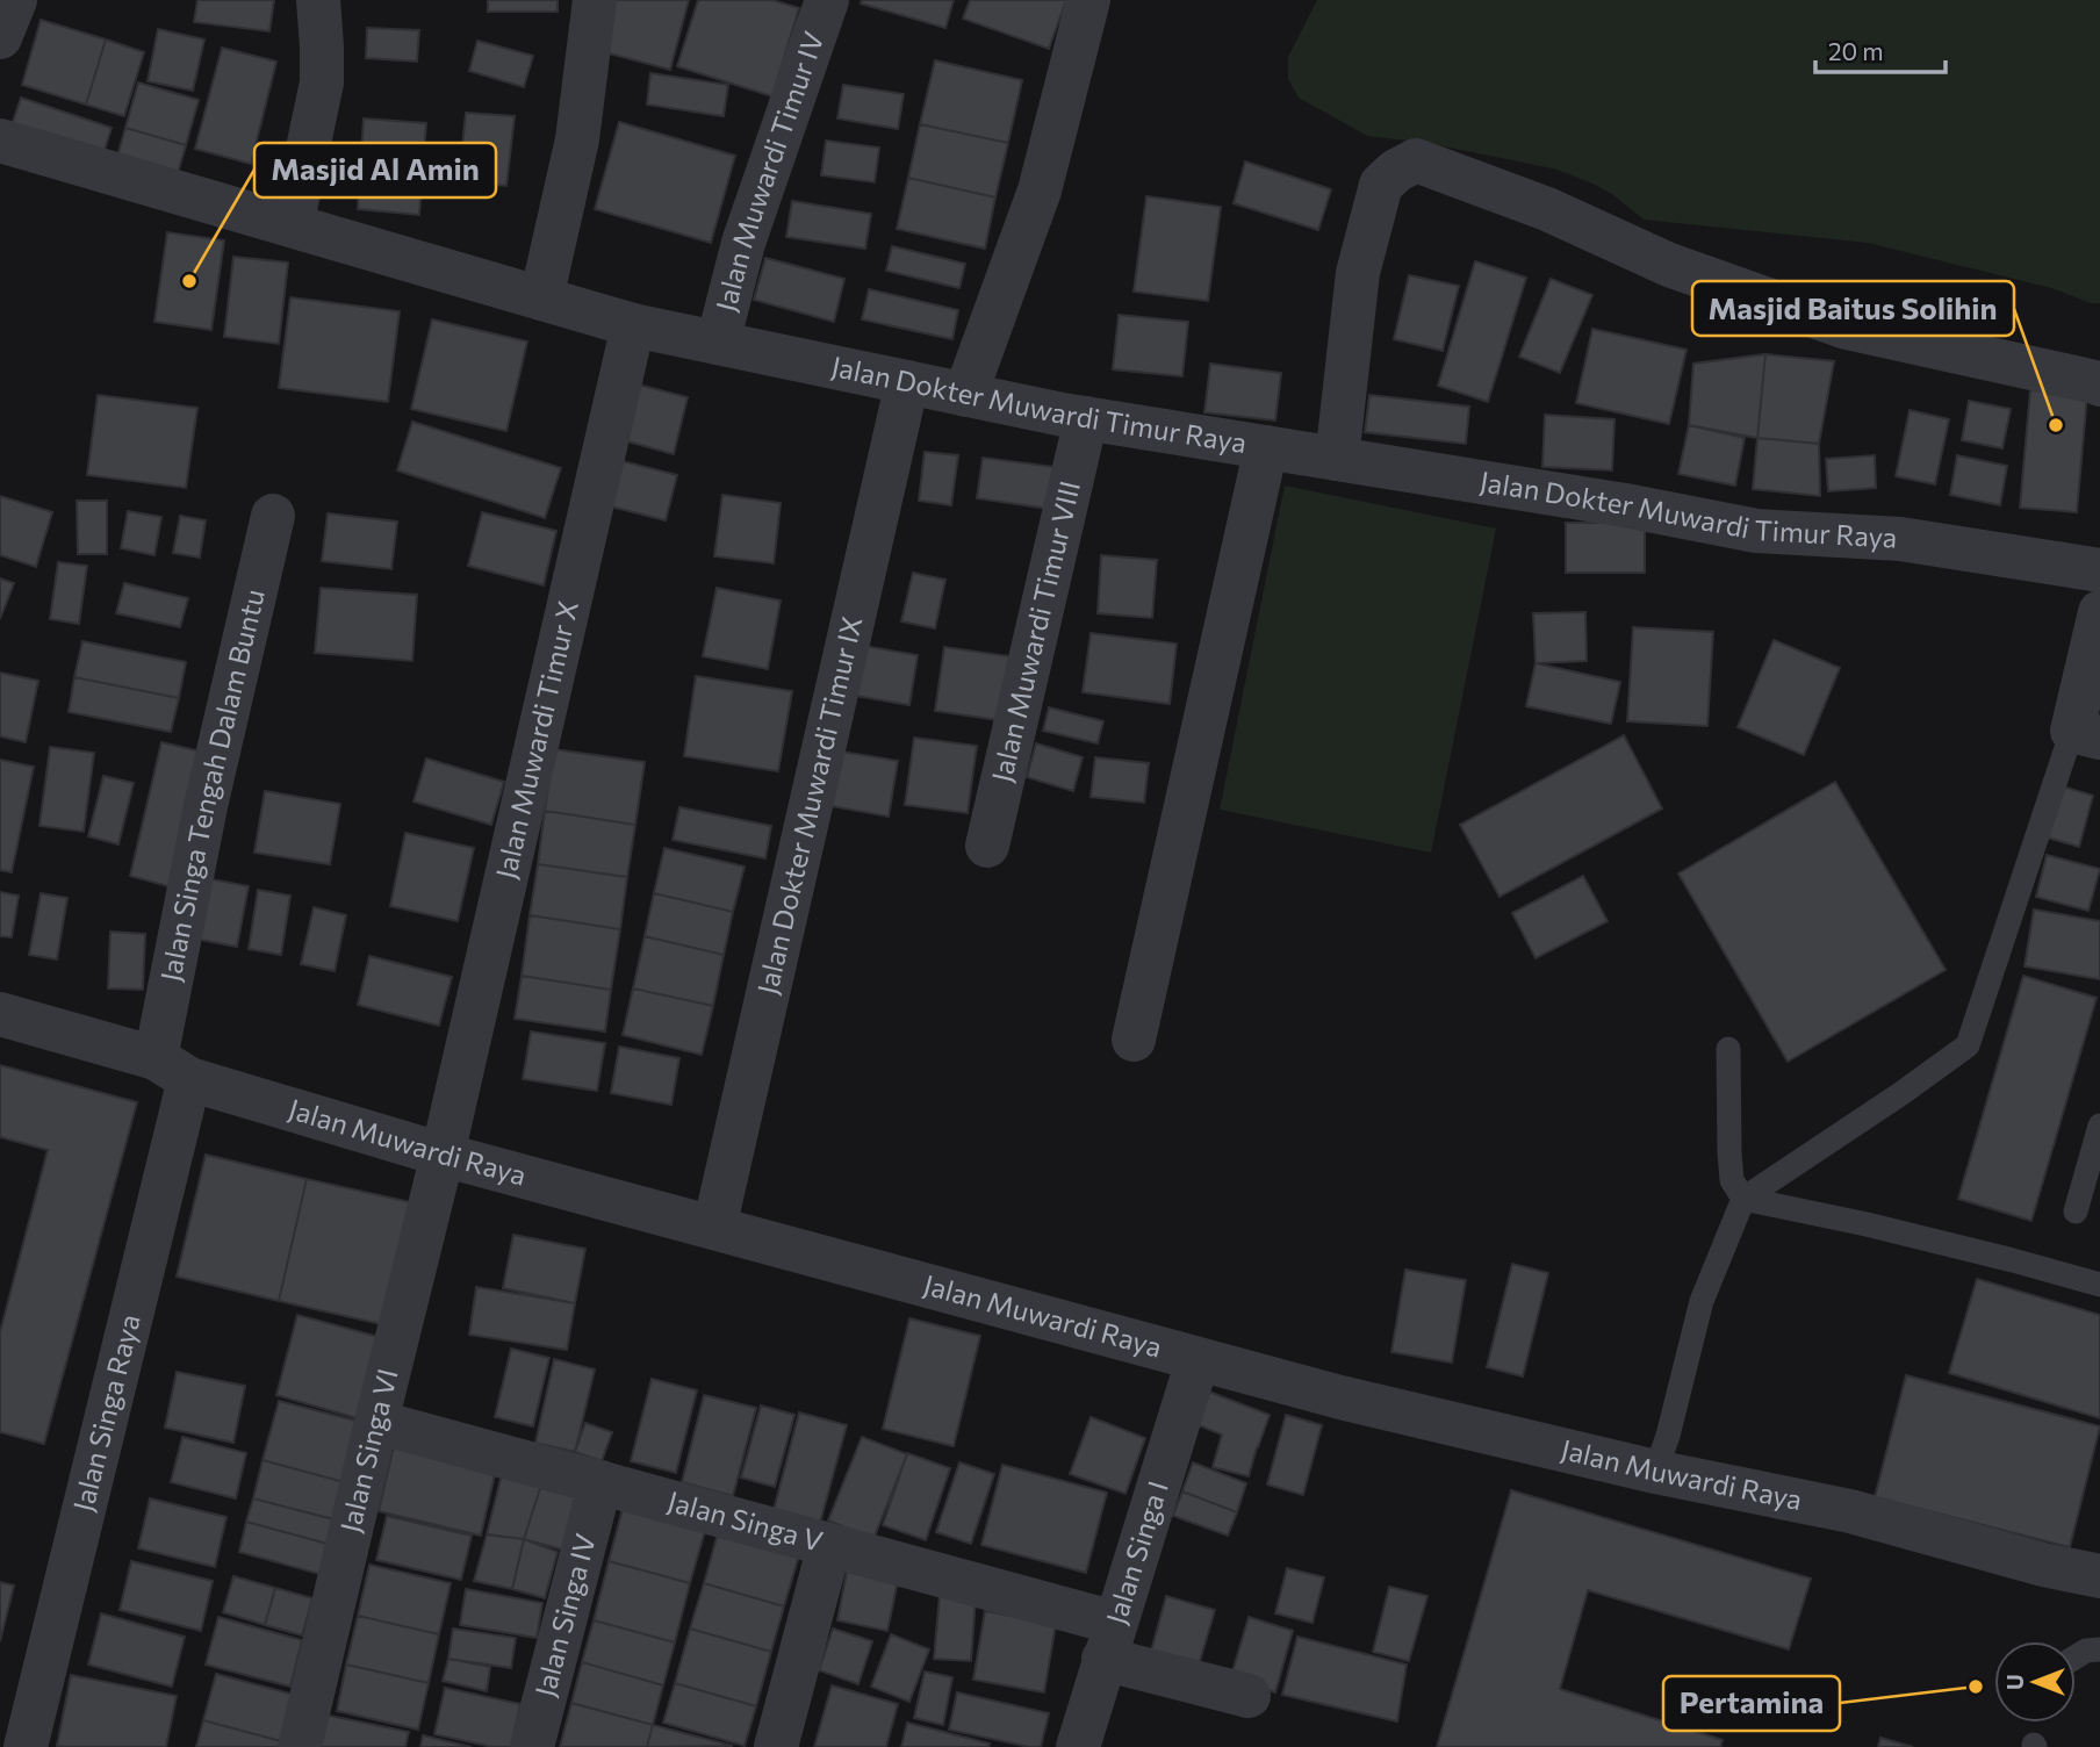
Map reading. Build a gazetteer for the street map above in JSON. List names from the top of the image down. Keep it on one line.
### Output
{"streets":{"street":["Jalan Muwardi Timur IV","Jalan Dokter Muwardi Timur Raya","Jalan Muwardi Timur VIII","Jalan Muwardi Timur X","Jalan Singa Tengah Dalam Buntu","Jalan Dokter Muwardi Timur IX","Jalan Muwardi Raya","Jalan Singa Raya","Jalan Singa VI","Jalan Singa V","Jalan Singa I","Jalan Singa IV"]},"crossings":[["Jalan Muwardi Timur IV","Jalan Dokter Muwardi Timur Raya"],["Jalan Dokter Muwardi Timur Raya","Jalan Muwardi Timur VIII"],["Jalan Dokter Muwardi Timur Raya","Jalan Muwardi Timur X"],["Jalan Dokter Muwardi Timur Raya","Jalan Dokter Muwardi Timur IX"],["Jalan Muwardi Timur X","Jalan Muwardi Raya"],["Jalan Muwardi Timur X","Jalan Singa VI"],["Jalan Singa Tengah Dalam Buntu","Jalan Muwardi Raya"],["Jalan Singa Tengah Dalam Buntu","Jalan Singa Raya"],["Jalan Dokter Muwardi Timur IX","Jalan Muwardi Raya"],["Jalan Muwardi Raya","Jalan Singa Raya"],["Jalan Muwardi Raya","Jalan Singa VI"],["Jalan Muwardi Raya","Jalan Singa I"],["Jalan Singa VI","Jalan Singa V"],["Jalan Singa V","Jalan Singa I"],["Jalan Singa V","Jalan Singa IV"]],"places":["Masjid Al Amin","Masjid Baitus Solihin","Pertamina"],"scale_bar":"20 m","north":"left"}
